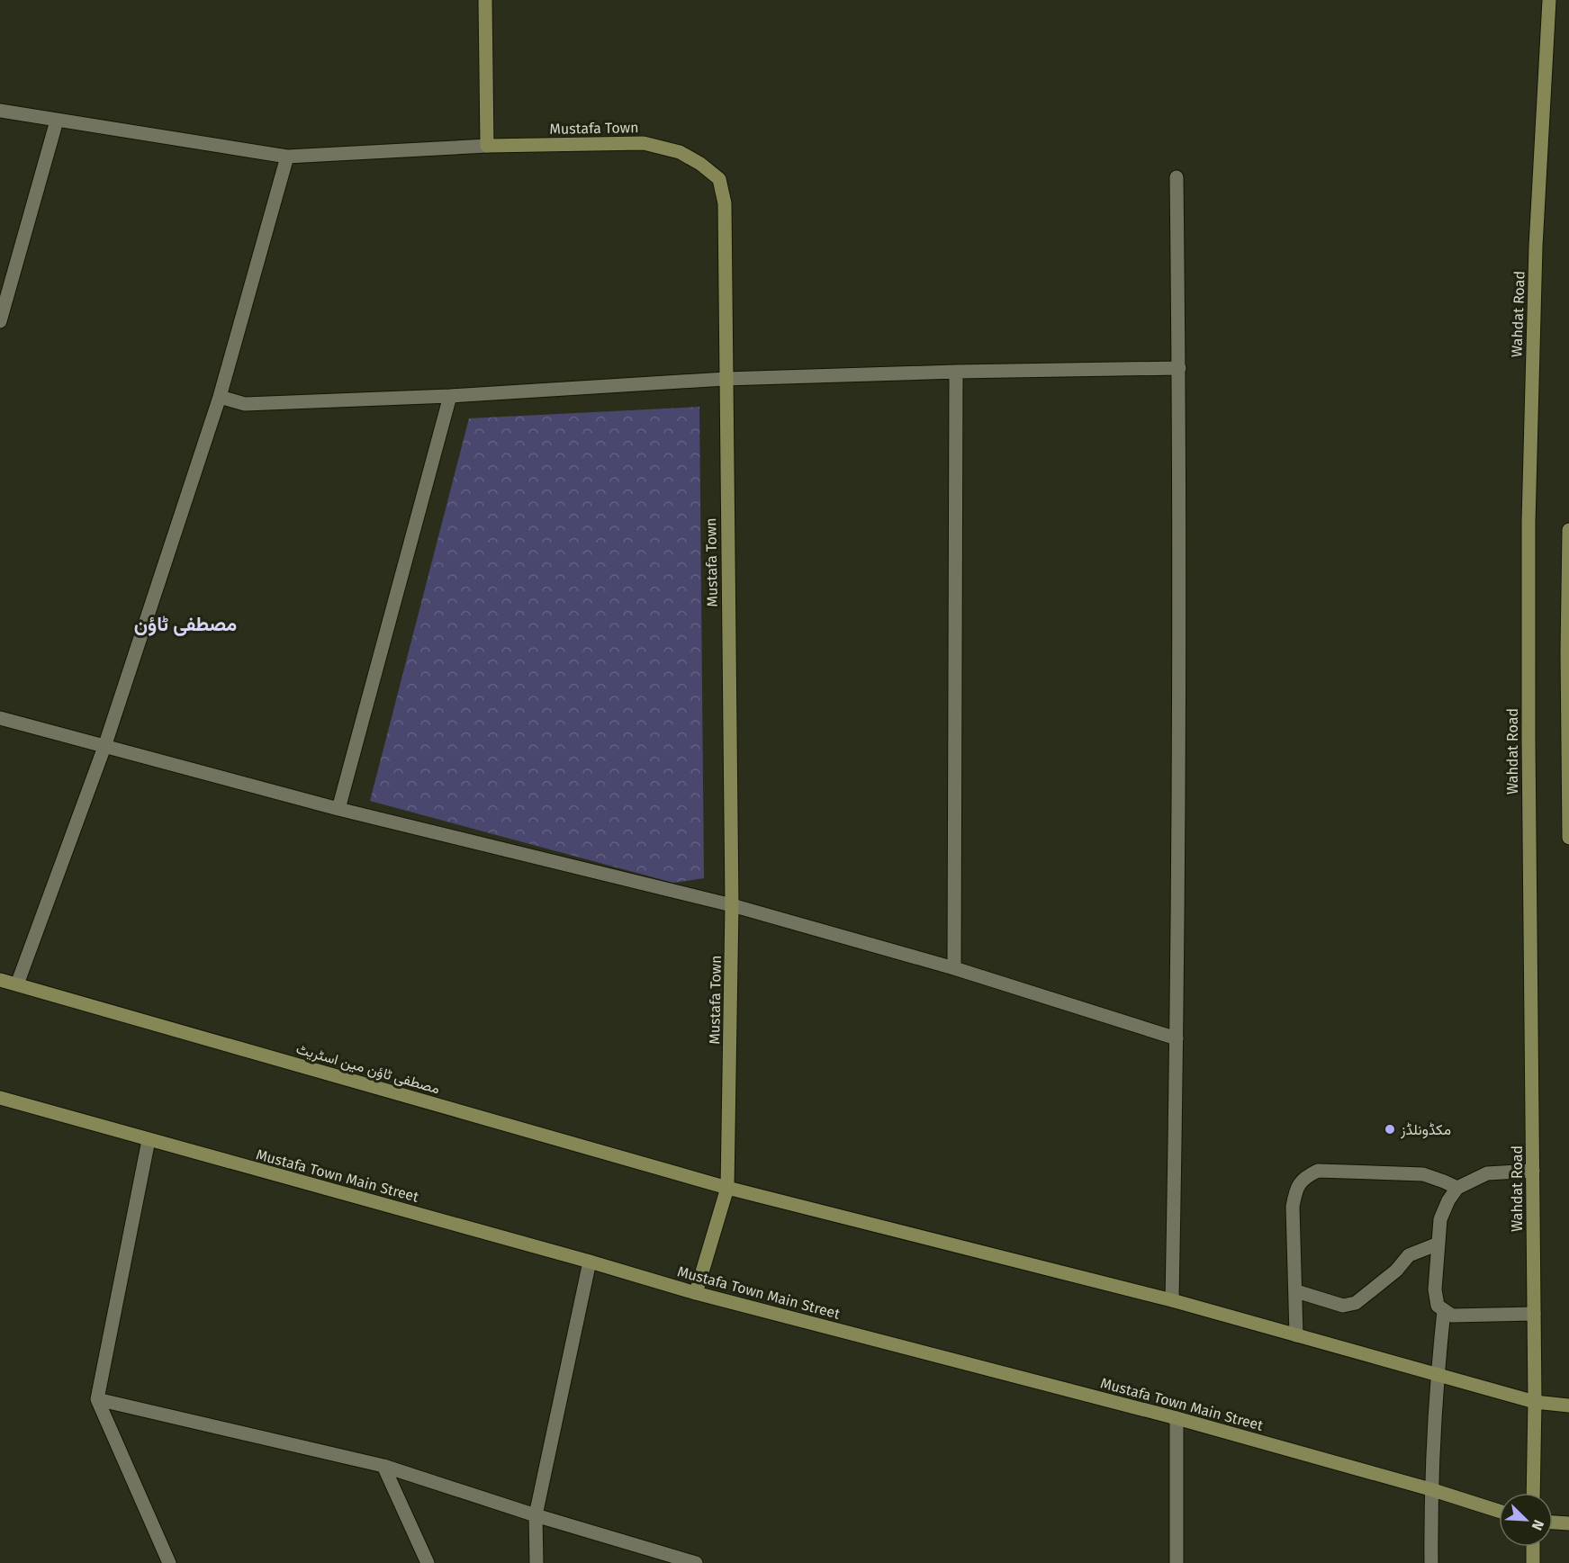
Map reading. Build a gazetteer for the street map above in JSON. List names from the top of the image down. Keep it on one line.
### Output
{"streets":{"street":["Mustafa Town","Wahdat Road","مصطفی ٹاؤن مین اسٹریٹ","Mustafa Town Main Street"]},"crossings":[["Mustafa Town","مصطفی ٹاؤن مین اسٹریٹ"],["Mustafa Town","Mustafa Town Main Street"]],"districts":["مصطفی ٹاؤن"],"places":["مکڈونلڈز"],"north":"bottom right"}
